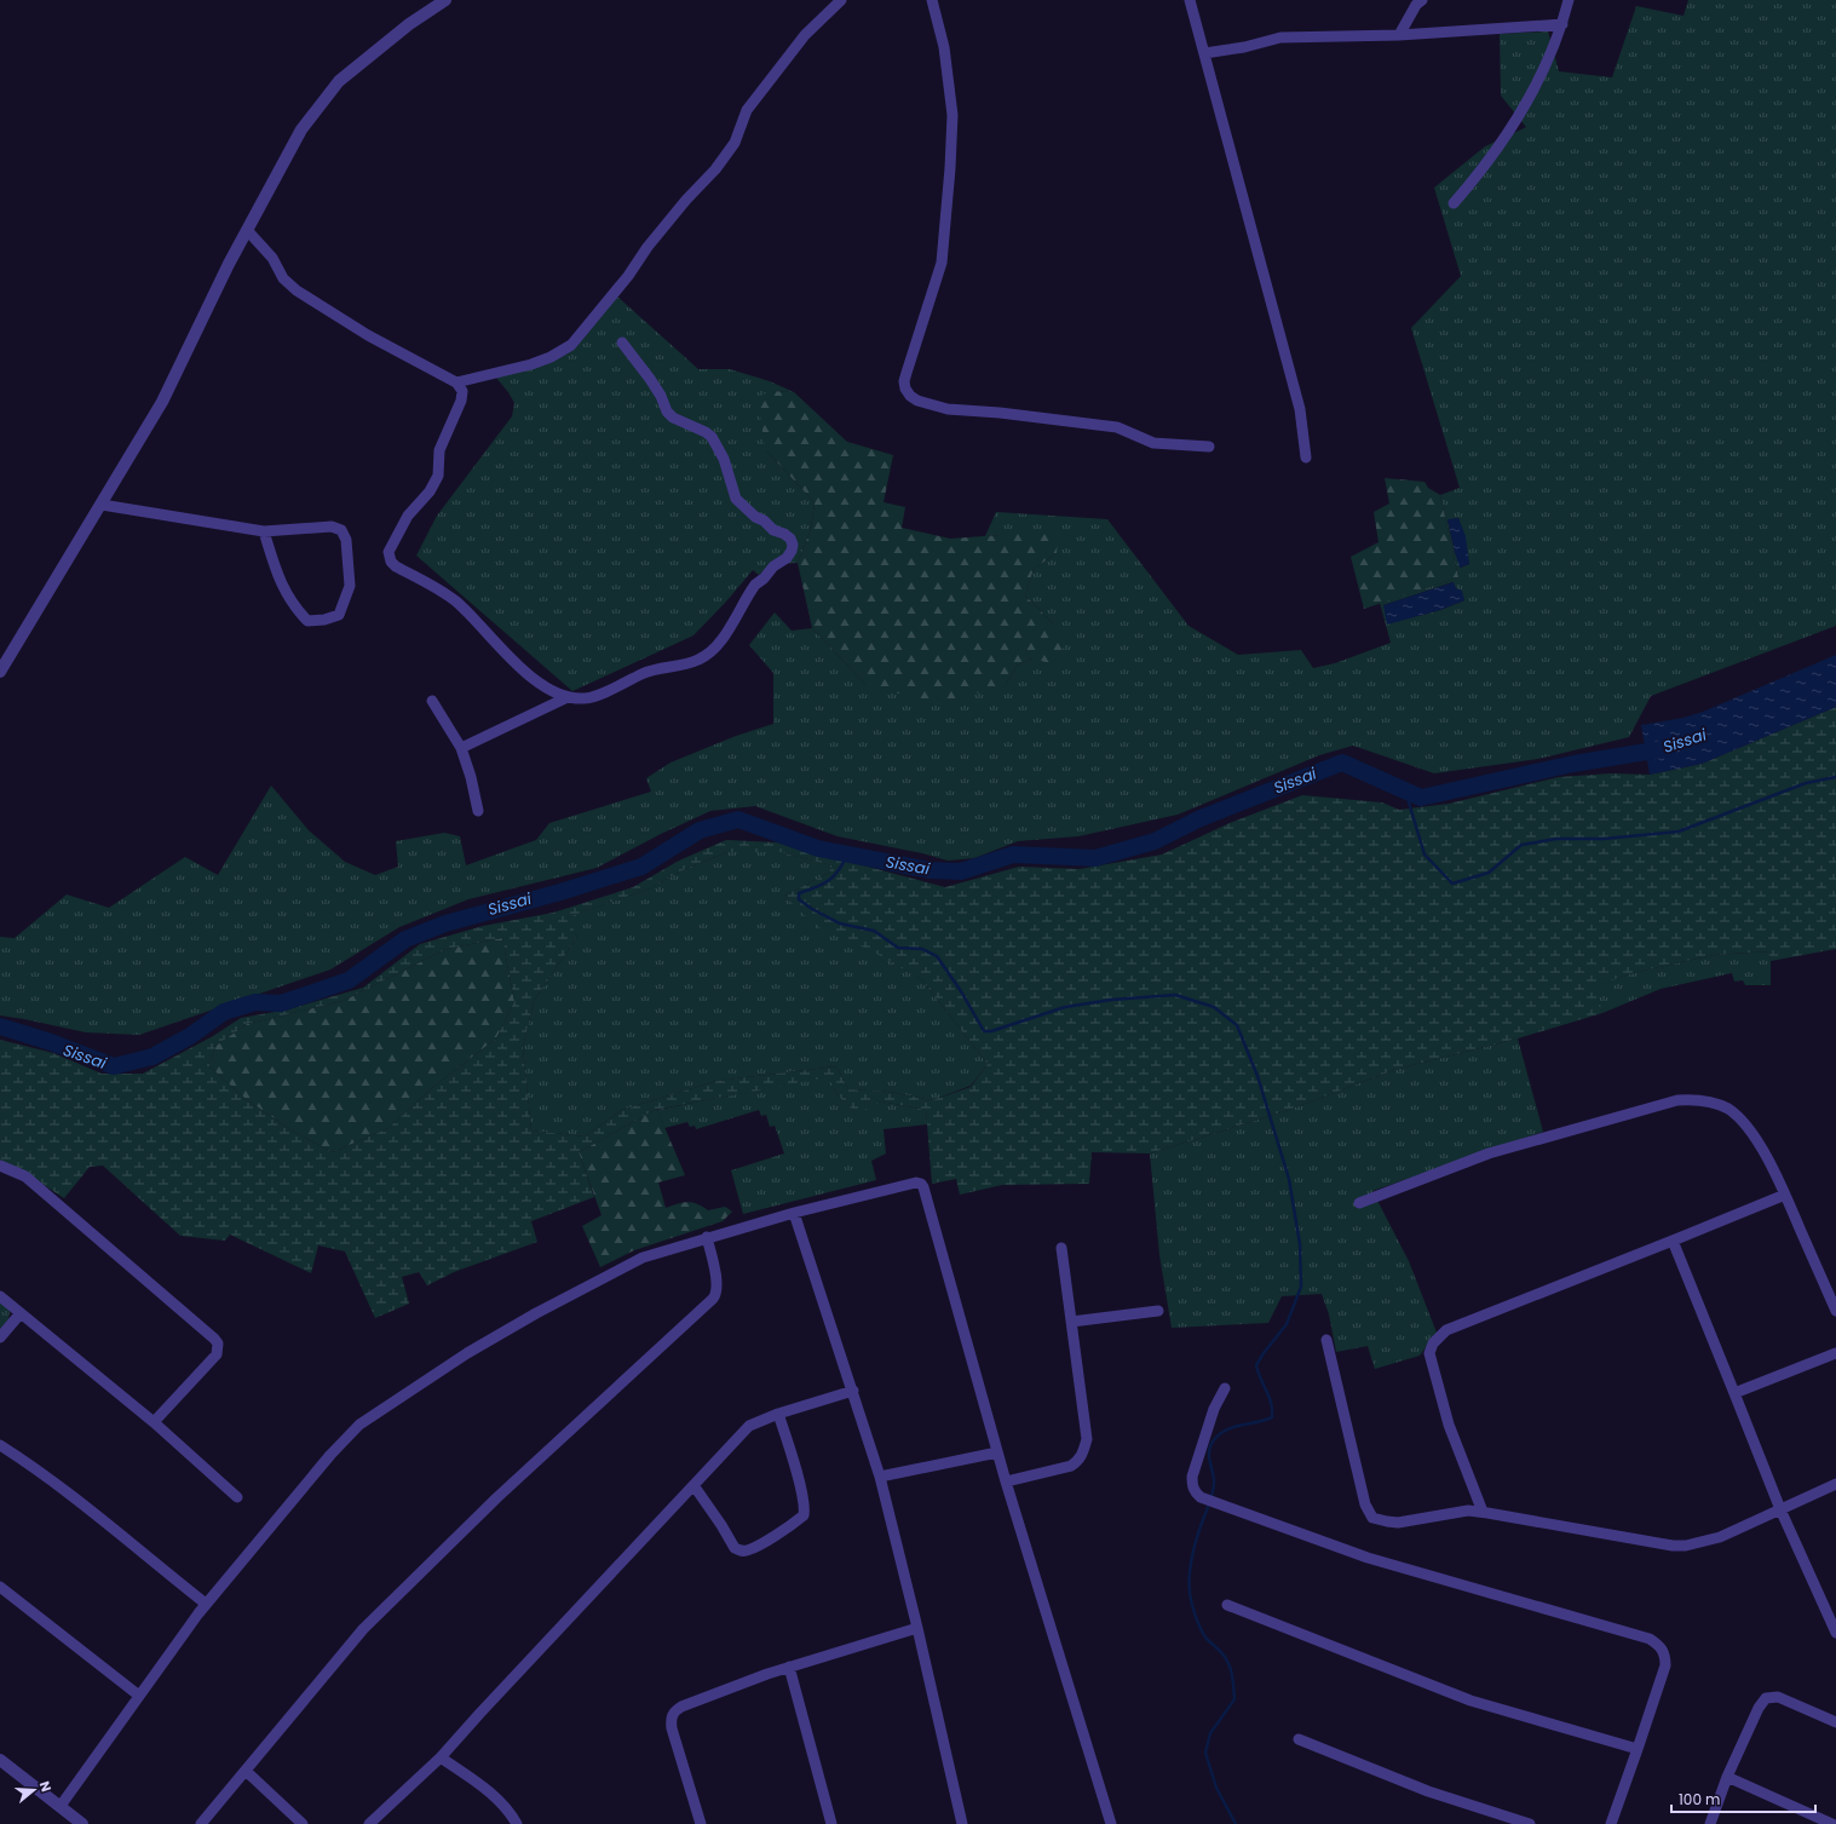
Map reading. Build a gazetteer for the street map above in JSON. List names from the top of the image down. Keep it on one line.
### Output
{"water":["Sissai"],"scale_bar":"100 m","north":"right"}
